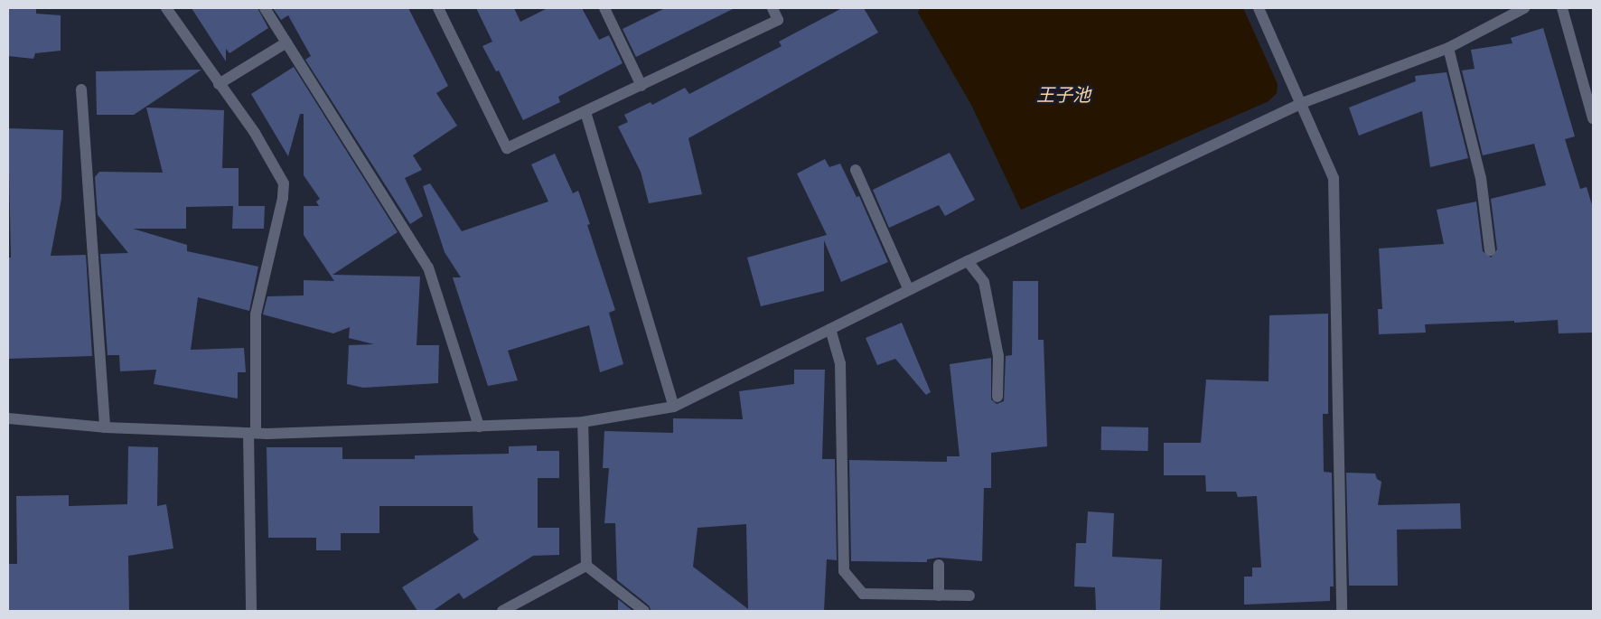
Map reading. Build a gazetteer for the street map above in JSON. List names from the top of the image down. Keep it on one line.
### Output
{"water":["王子池"]}
